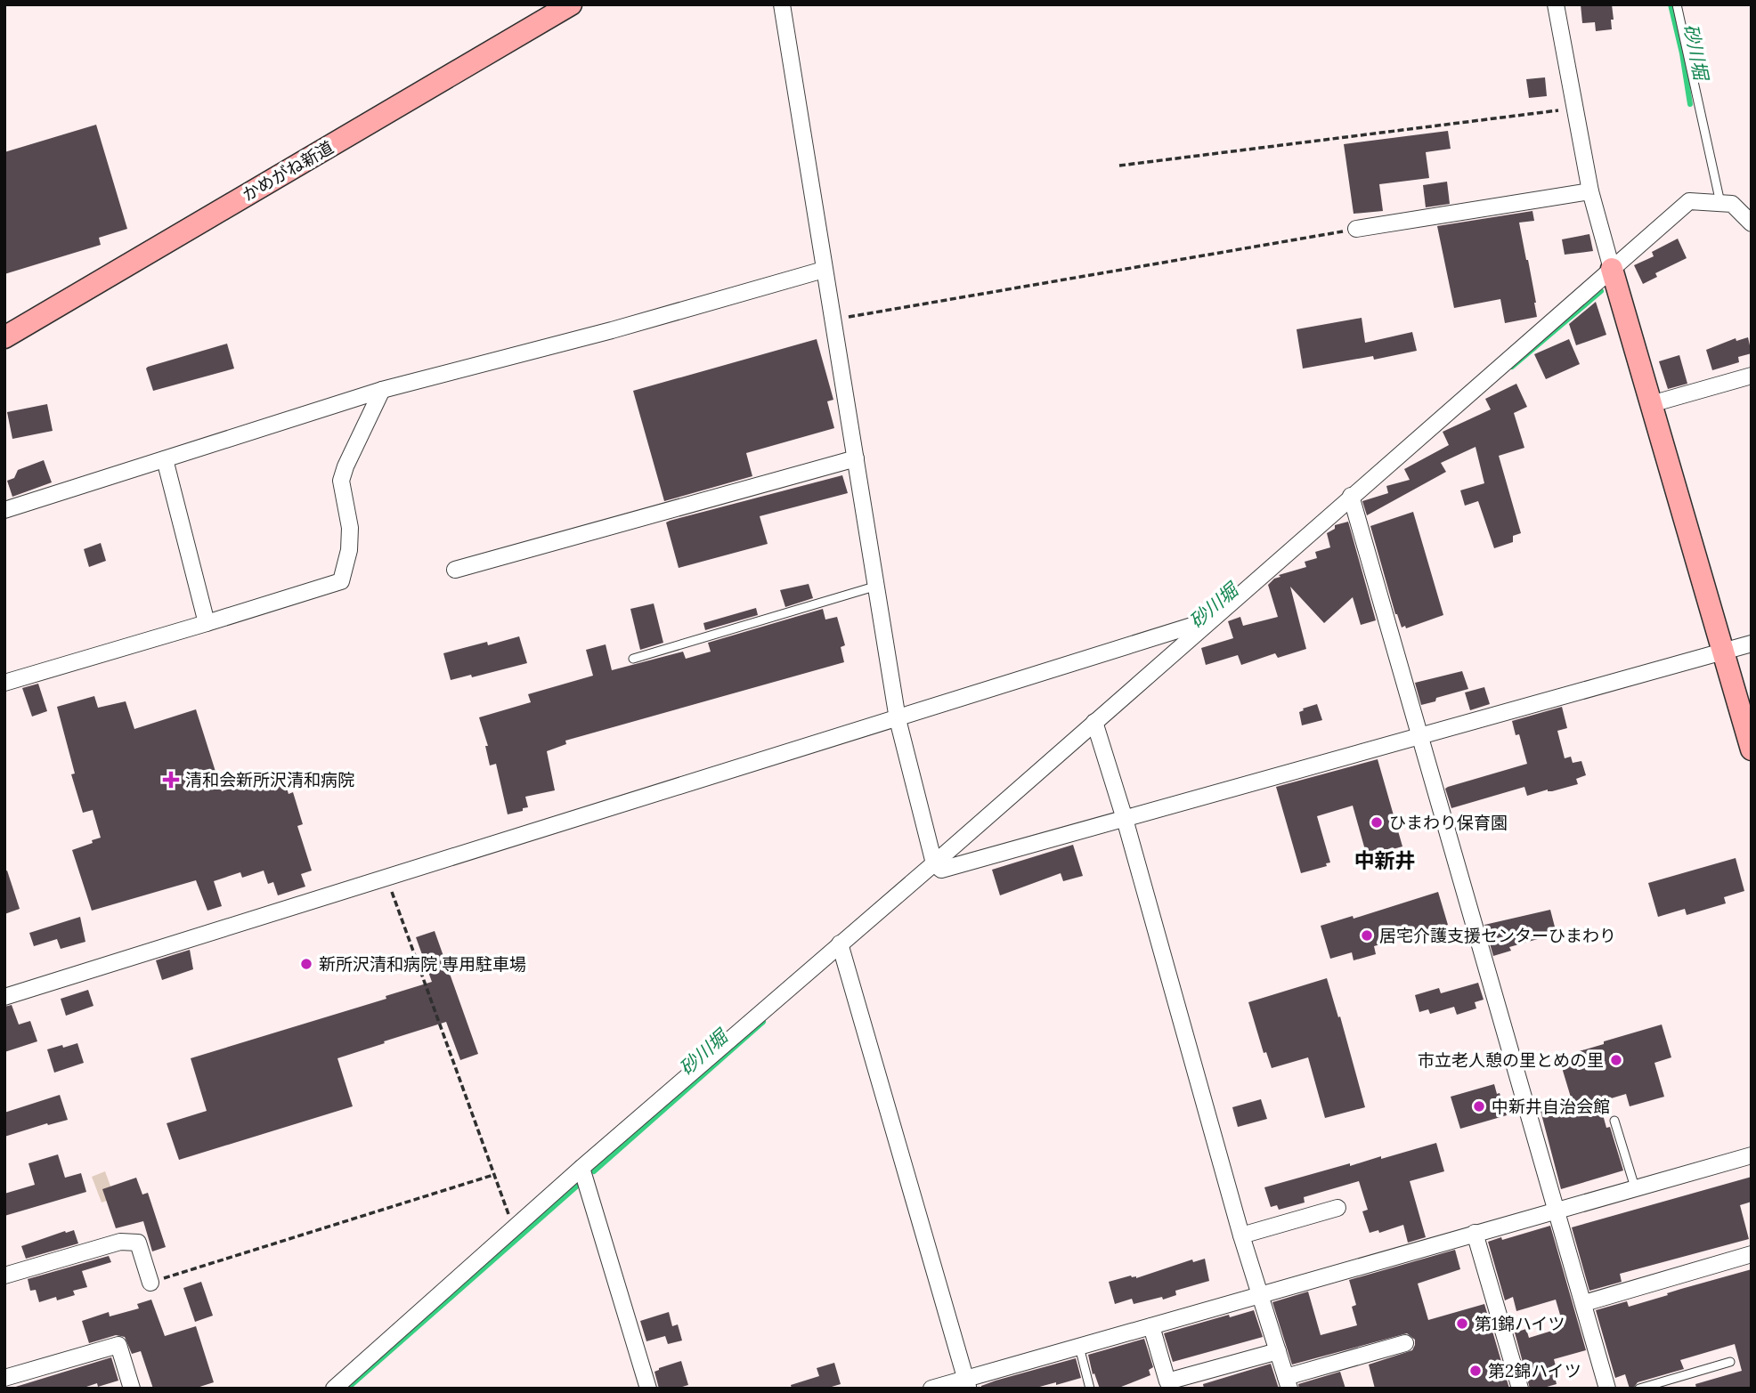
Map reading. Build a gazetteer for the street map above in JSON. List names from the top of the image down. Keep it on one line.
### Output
{"streets":{"street":["かめがね新道"]},"districts":["中新井"],"water":["砂川堀"],"places":{"health":["清和会新所沢清和病院"],"other":["ひまわり保育園","居宅介護支援センターひまわり","新所沢清和病院 専用駐車場","市立老人憩の里とめの里","中新井自治会館","第1錦ハイツ","第2錦ハイツ"]}}
